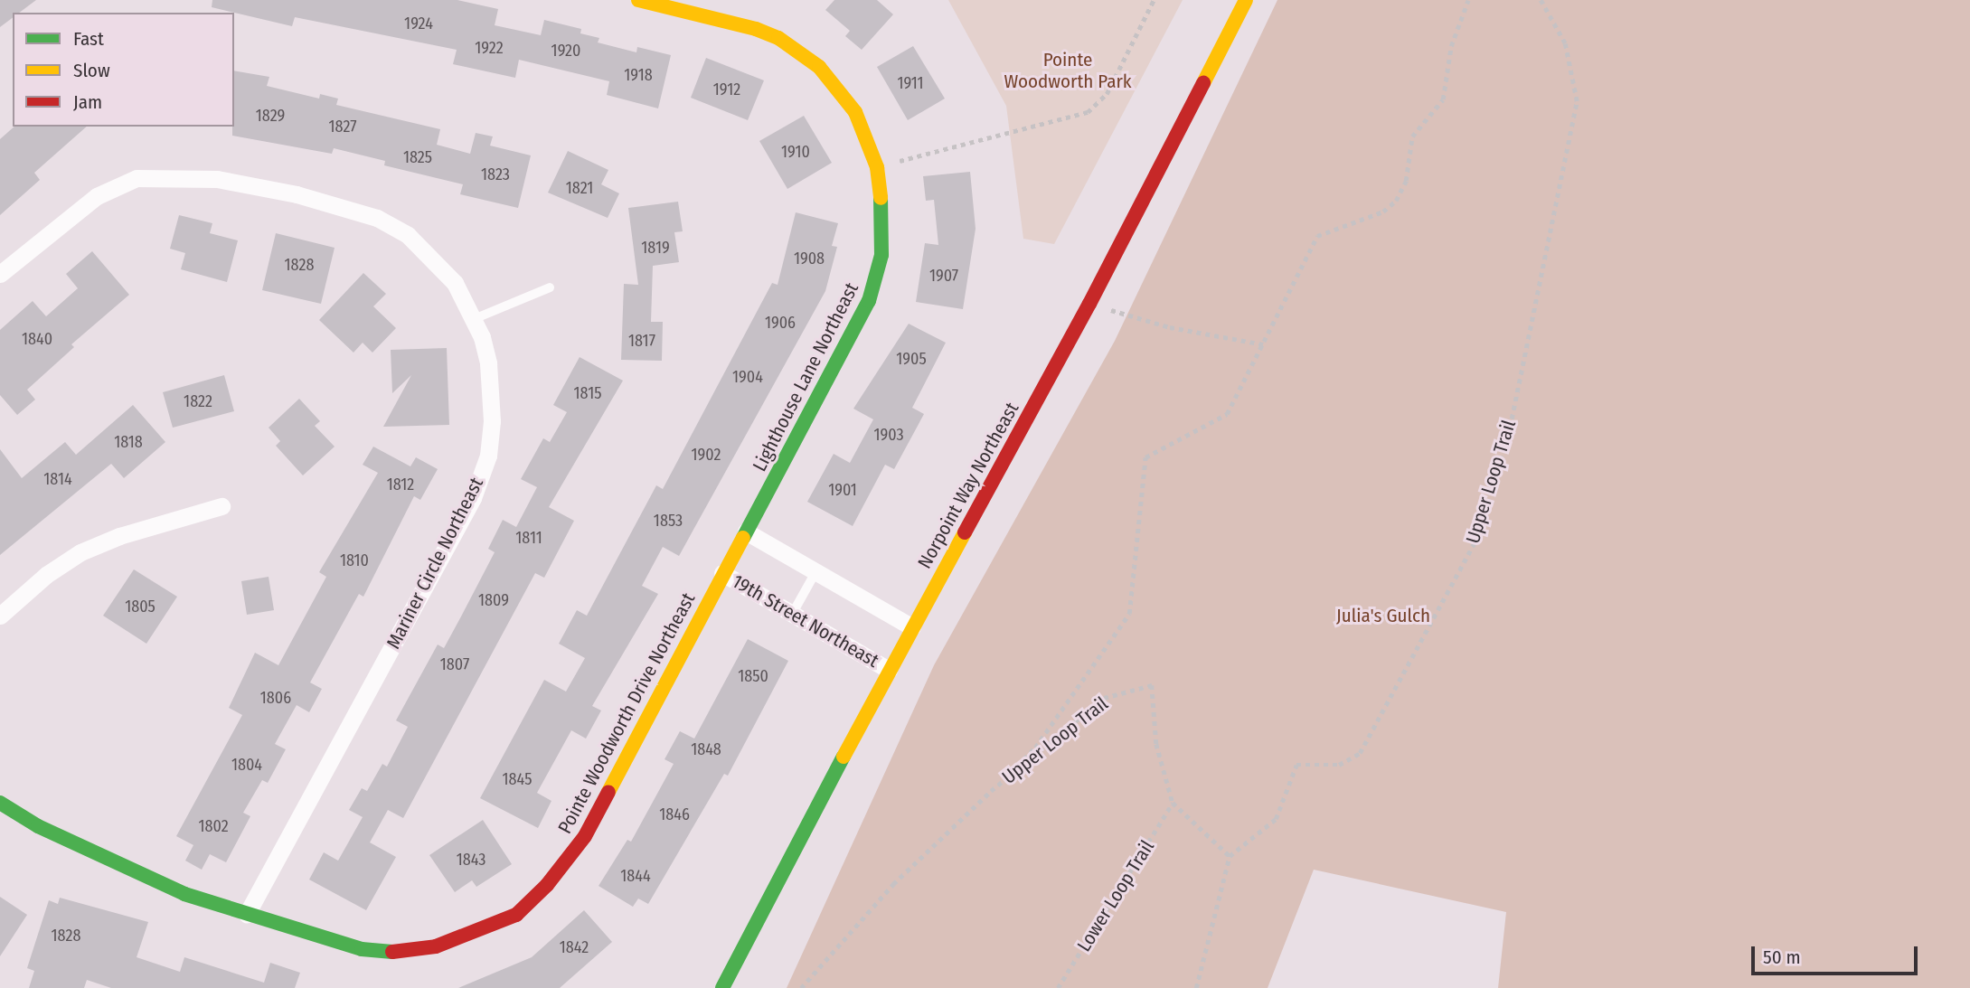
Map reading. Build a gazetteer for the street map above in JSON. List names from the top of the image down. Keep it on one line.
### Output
{"streets":{"street":["Lighthouse Lane Northeast","Norpoint Way Northeast","Mariner Circle Northeast","19th Street Northeast","Pointe Woodworth Drive Northeast"],"path":["Upper Loop Trail","Lower Loop Trail"]},"crossings":[["Lighthouse Lane Northeast","Pointe Woodworth Drive Northeast"],["Upper Loop Trail","Lower Loop Trail"],["Norpoint Way Northeast","19th Street Northeast"],["Mariner Circle Northeast","Pointe Woodworth Drive Northeast"],["19th Street Northeast","Pointe Woodworth Drive Northeast"]],"parks":["Pointe Woodworth Park","Julia's Gulch"],"house_numbers":["1924","1922","1920","1918","1911","1912","1829","1827","1910","1825","1823","1821","1819","1908","1828","1907","1906","1840","1817","1905","1904","1815","1822","1903","1818","1902","1814","1812","1901","1853","1811","1810","1809","1805","1807","1850","1806","1848","1804","1845","1846","1802","1843","1844","1828","1842"],"legend":["Fast","Slow","Jam"],"scale_bar":"50 m"}
